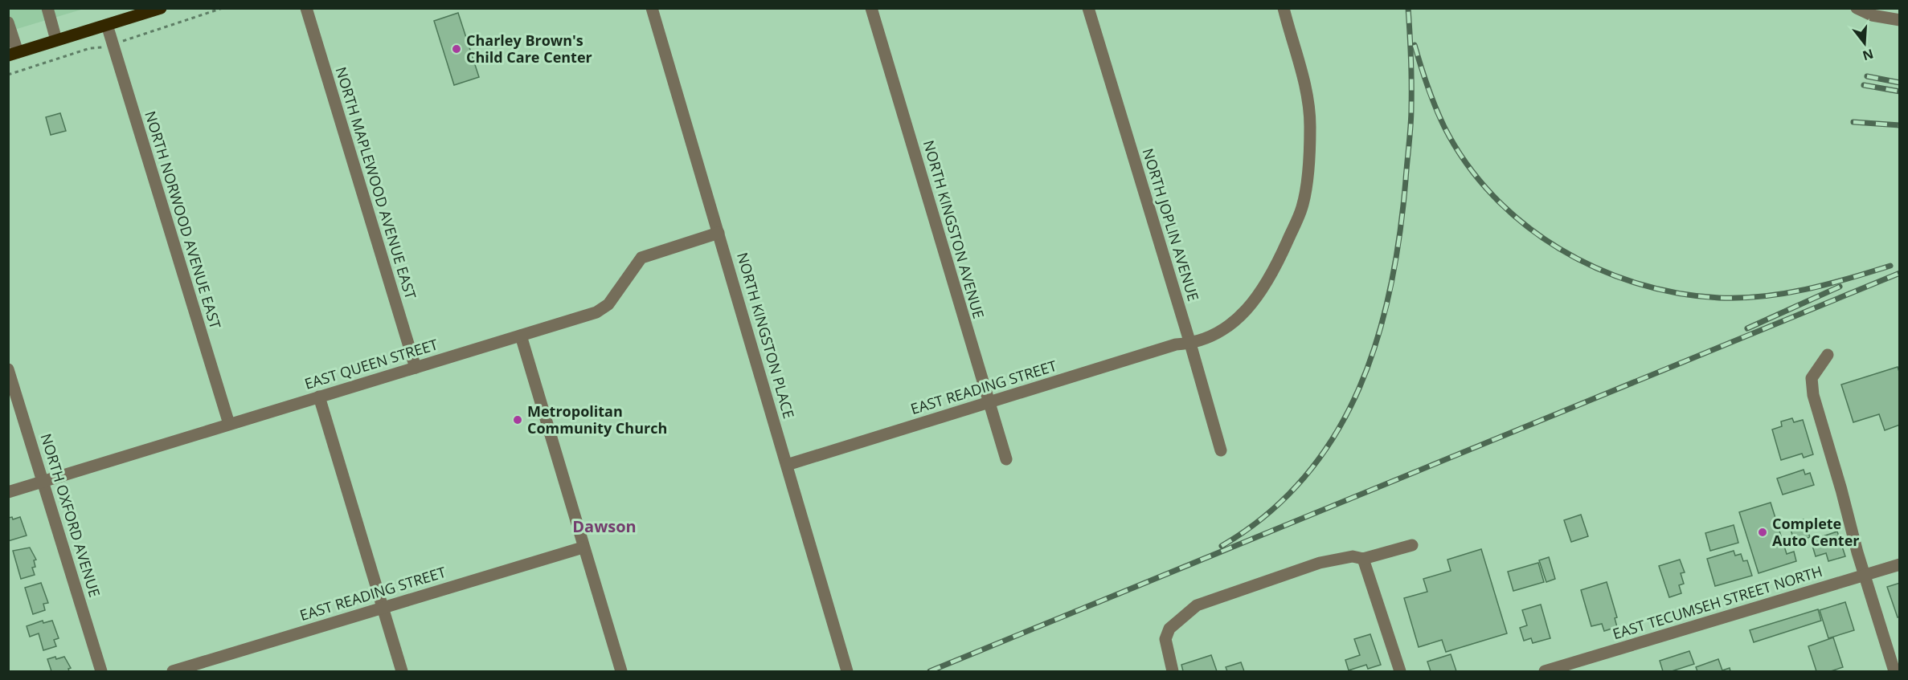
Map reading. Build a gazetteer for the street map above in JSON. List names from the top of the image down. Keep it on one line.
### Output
{"streets":{"street":["NORTH MAPLEWOOD AVENUE EAST","NORTH NORWOOD AVENUE EAST","NORTH JOPLIN AVENUE","NORTH KINGSTON AVENUE","NORTH KINGSTON PLACE","EAST QUEEN STREET","EAST READING STREET","NORTH OXFORD AVENUE","EAST TECUMSEH STREET NORTH"]},"crossings":[["NORTH MAPLEWOOD AVENUE EAST","EAST QUEEN STREET"],["NORTH NORWOOD AVENUE EAST","EAST QUEEN STREET"],["NORTH JOPLIN AVENUE","EAST READING STREET"],["NORTH KINGSTON AVENUE","EAST READING STREET"],["NORTH KINGSTON PLACE","EAST QUEEN STREET"],["NORTH KINGSTON PLACE","EAST READING STREET"],["EAST QUEEN STREET","NORTH OXFORD AVENUE"]],"districts":["Dawson"],"places":["Charley Brown's Child Care Center","Metropolitan Community Church","Complete Auto Center"],"north":"bottom"}
